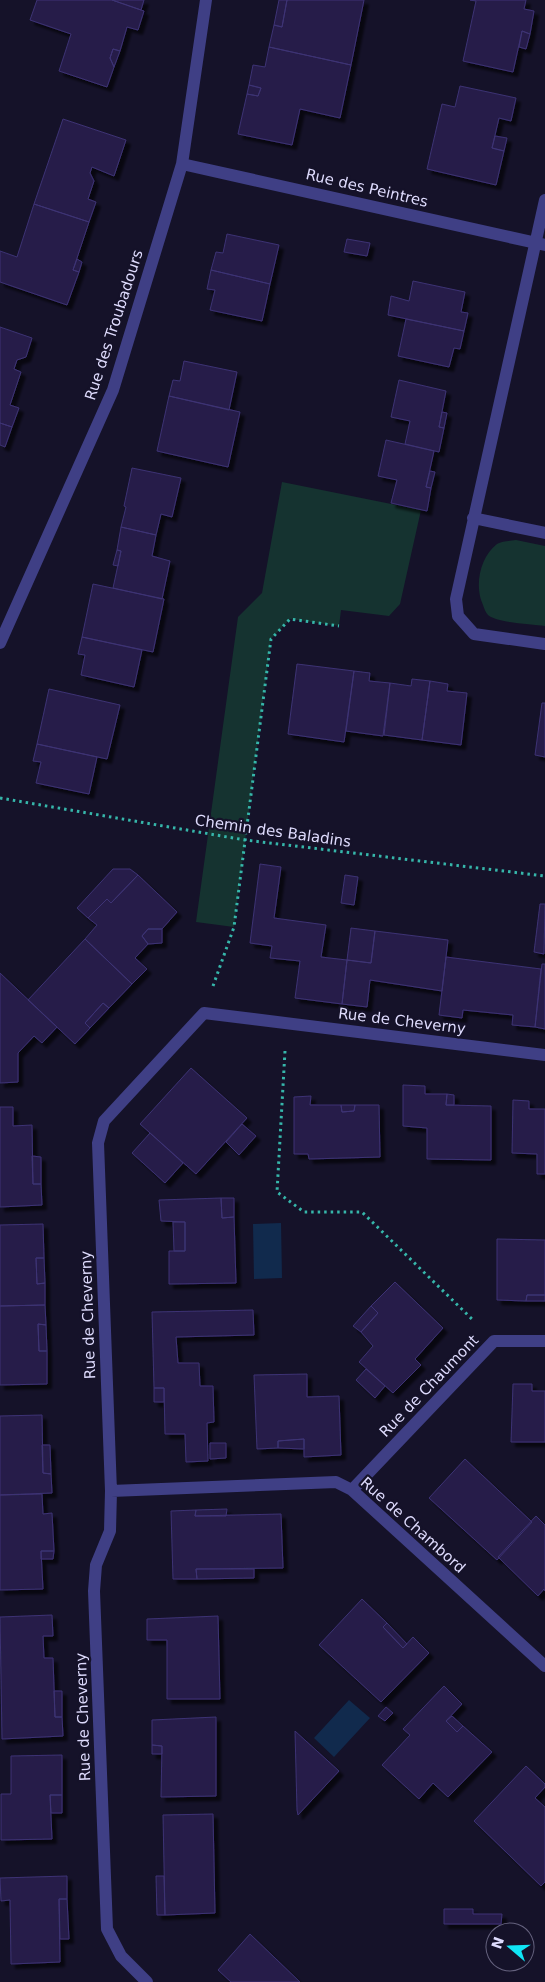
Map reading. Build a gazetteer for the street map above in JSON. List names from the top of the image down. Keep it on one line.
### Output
{"streets":{"street":["Rue des Peintres","Rue des Troubadours","Rue de Cheverny","Rue de Chaumont","Rue de Chambord"],"path":["Chemin des Baladins"]},"crossings":[["Rue des Peintres","Rue des Troubadours"],["Rue de Cheverny","Rue de Chambord"],["Rue de Chaumont","Rue de Chambord"]],"north":"left"}
